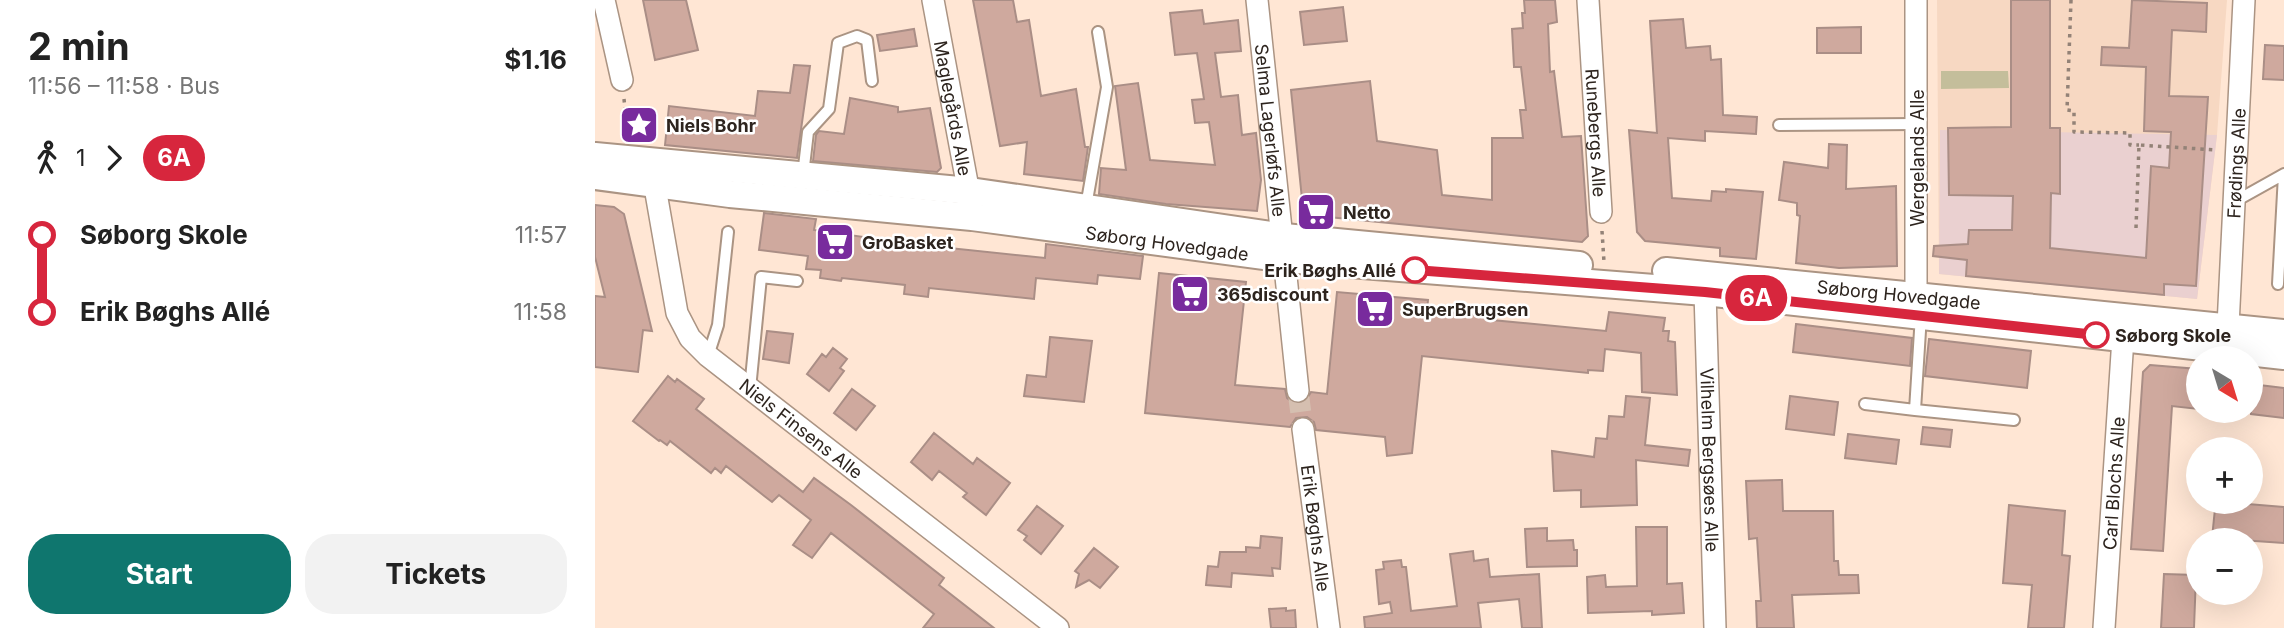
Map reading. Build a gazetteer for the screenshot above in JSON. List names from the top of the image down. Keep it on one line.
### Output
{"streets":{"street":["Maglegårds Alle","Selma Lagerløfs Alle","Runebergs Alle","Wergelands Alle","Frødings Alle","Søborg Hovedgade","Niels Finsens Alle","Vilhelm Bergsøes Alle","Carl Blochs Alle","Erik Bøghs Alle"]},"crossings":[["Maglegårds Alle","Søborg Hovedgade"],["Selma Lagerløfs Alle","Søborg Hovedgade"],["Runebergs Alle","Søborg Hovedgade"],["Wergelands Alle","Søborg Hovedgade"],["Frødings Alle","Søborg Hovedgade"],["Søborg Hovedgade","Niels Finsens Alle"],["Søborg Hovedgade","Vilhelm Bergsøes Alle"],["Søborg Hovedgade","Carl Blochs Alle"]],"places":{"place":["Niels Bohr"],"supermarket":["Netto","GroBasket","365discount","SuperBrugsen"],"other":["Erik Bøghs Allé","Søborg Skole"]},"lines":["bus line 6A"],"north":"bottom right","page":{"heading":["2 min","11:56 – 11:58 · Bus","$1.16"],"on_map":"6A","legs":["1","6A"],"list":[{"name":"Søborg Skole","value":"11:57"},{"name":"Erik Bøghs Allé","value":"11:58"}],"map_buttons":["+","−"],"buttons":["Start","Tickets"]}}
